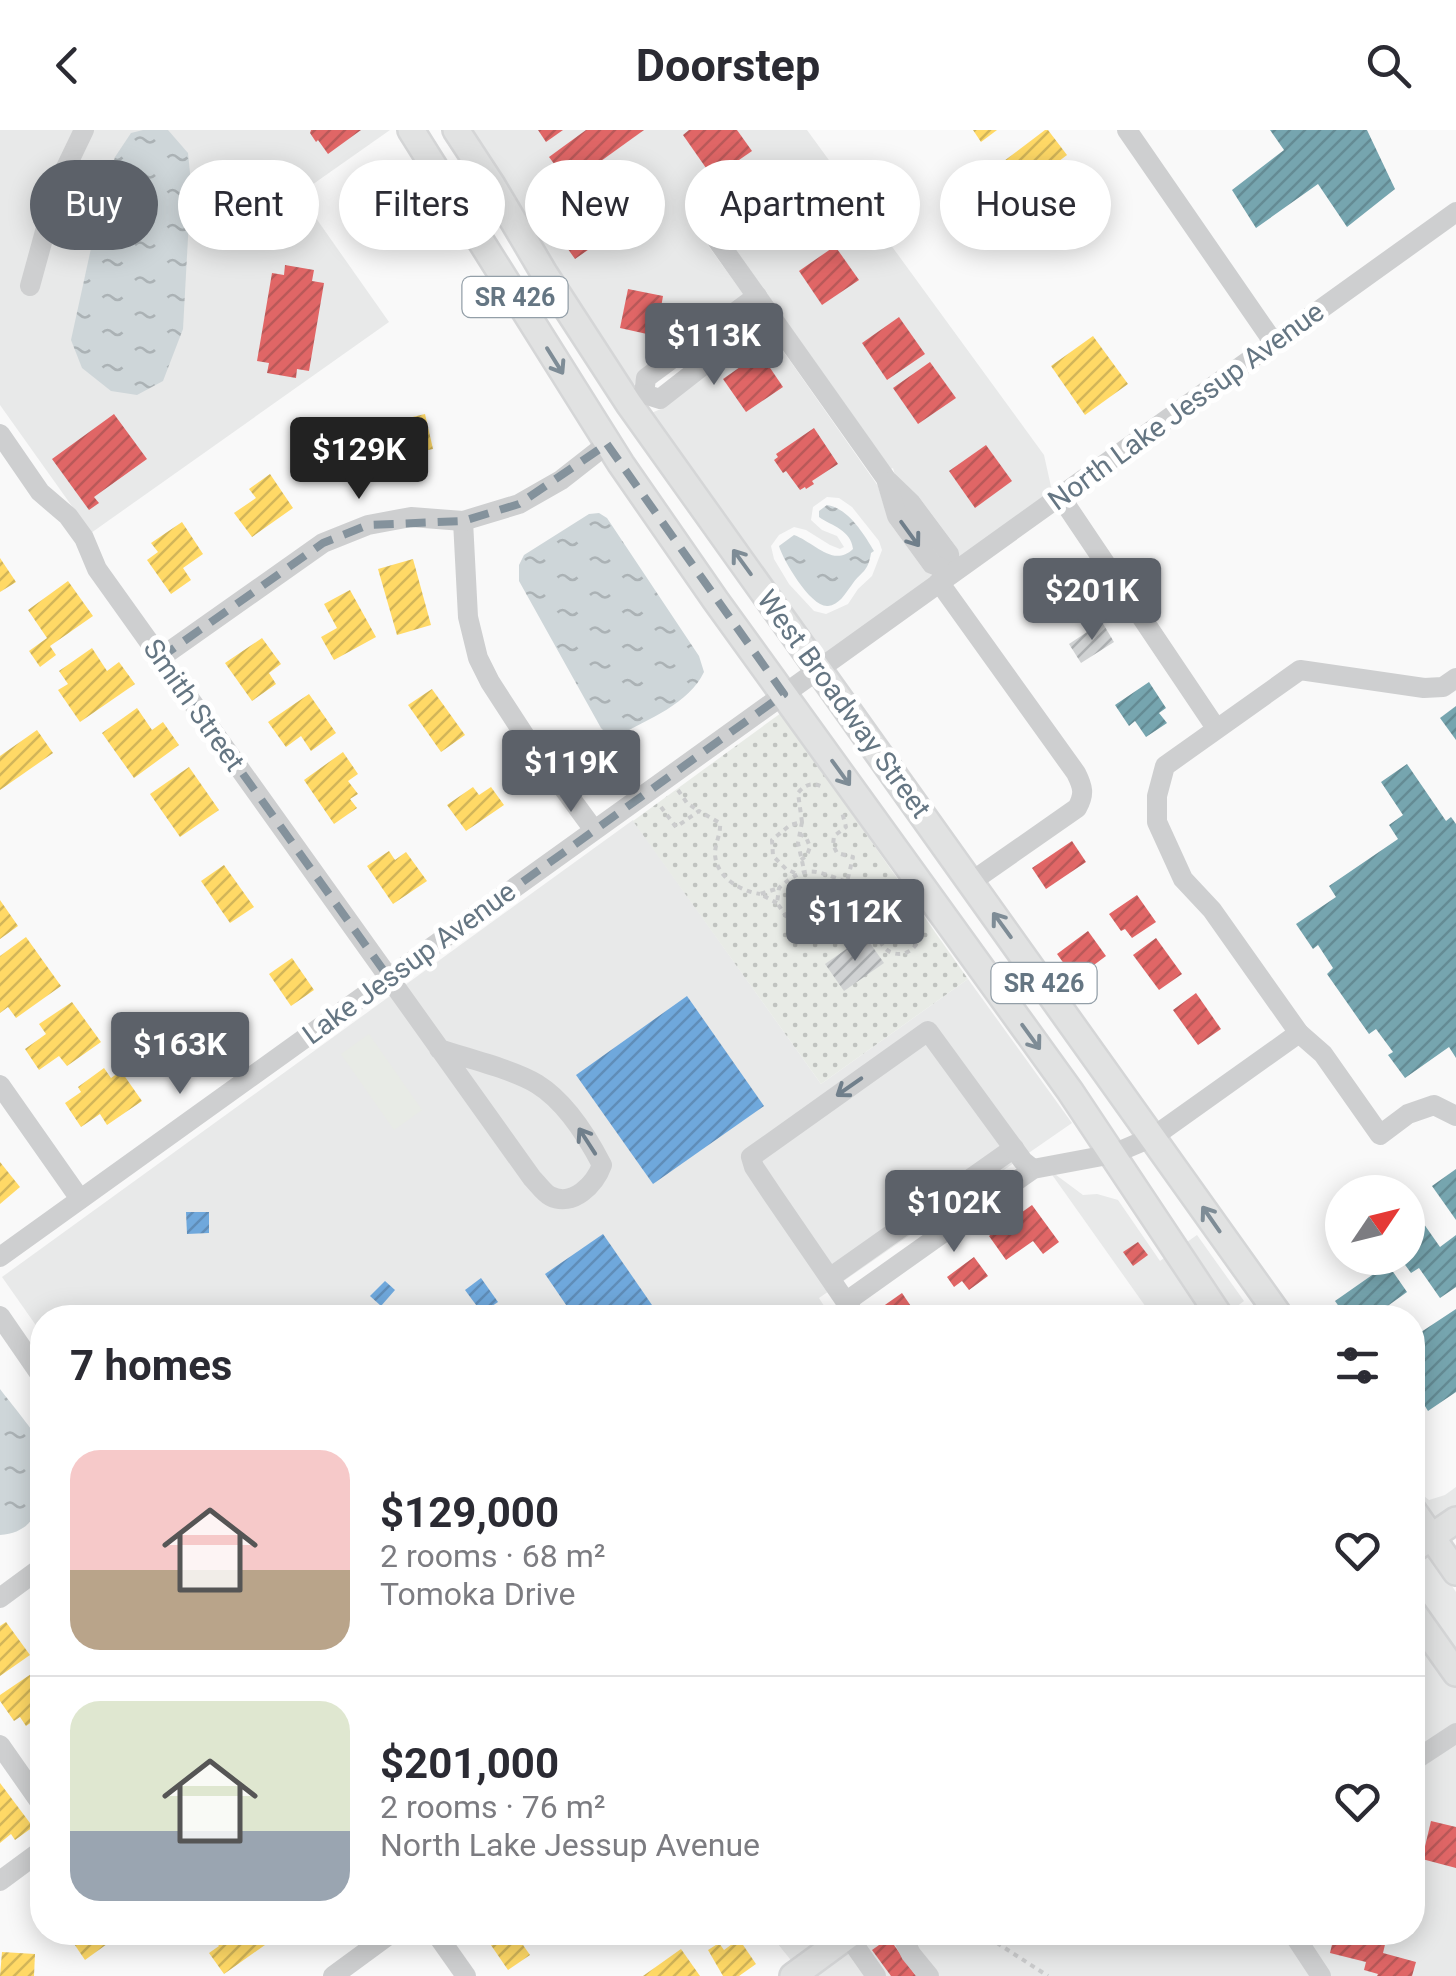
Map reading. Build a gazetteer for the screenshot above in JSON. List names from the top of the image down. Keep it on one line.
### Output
{"streets":{"main road":["SR 426","West Broadway Street"],"street":["North Lake Jessup Avenue","Smith Street","Lake Jessup Avenue"]},"crossings":[["North Lake Jessup Avenue","West Broadway Street"],["North Lake Jessup Avenue","Lake Jessup Avenue"],["West Broadway Street","Lake Jessup Avenue"],["Smith Street","Lake Jessup Avenue"]],"north":"top right","page":{"header":"Doorstep","chip":["Buy","Rent","Filters","New","Apartment","House"],"price":["$113K","$129K","$201K","$119K","$112K","$163K","$102K"],"heading":"7 homes","list":[{"name":"$129,000","note":"2 rooms · 68 m² · Tomoka Drive"},{"name":"$201,000","note":"2 rooms · 76 m² · North Lake Jessup Avenue"}]}}
